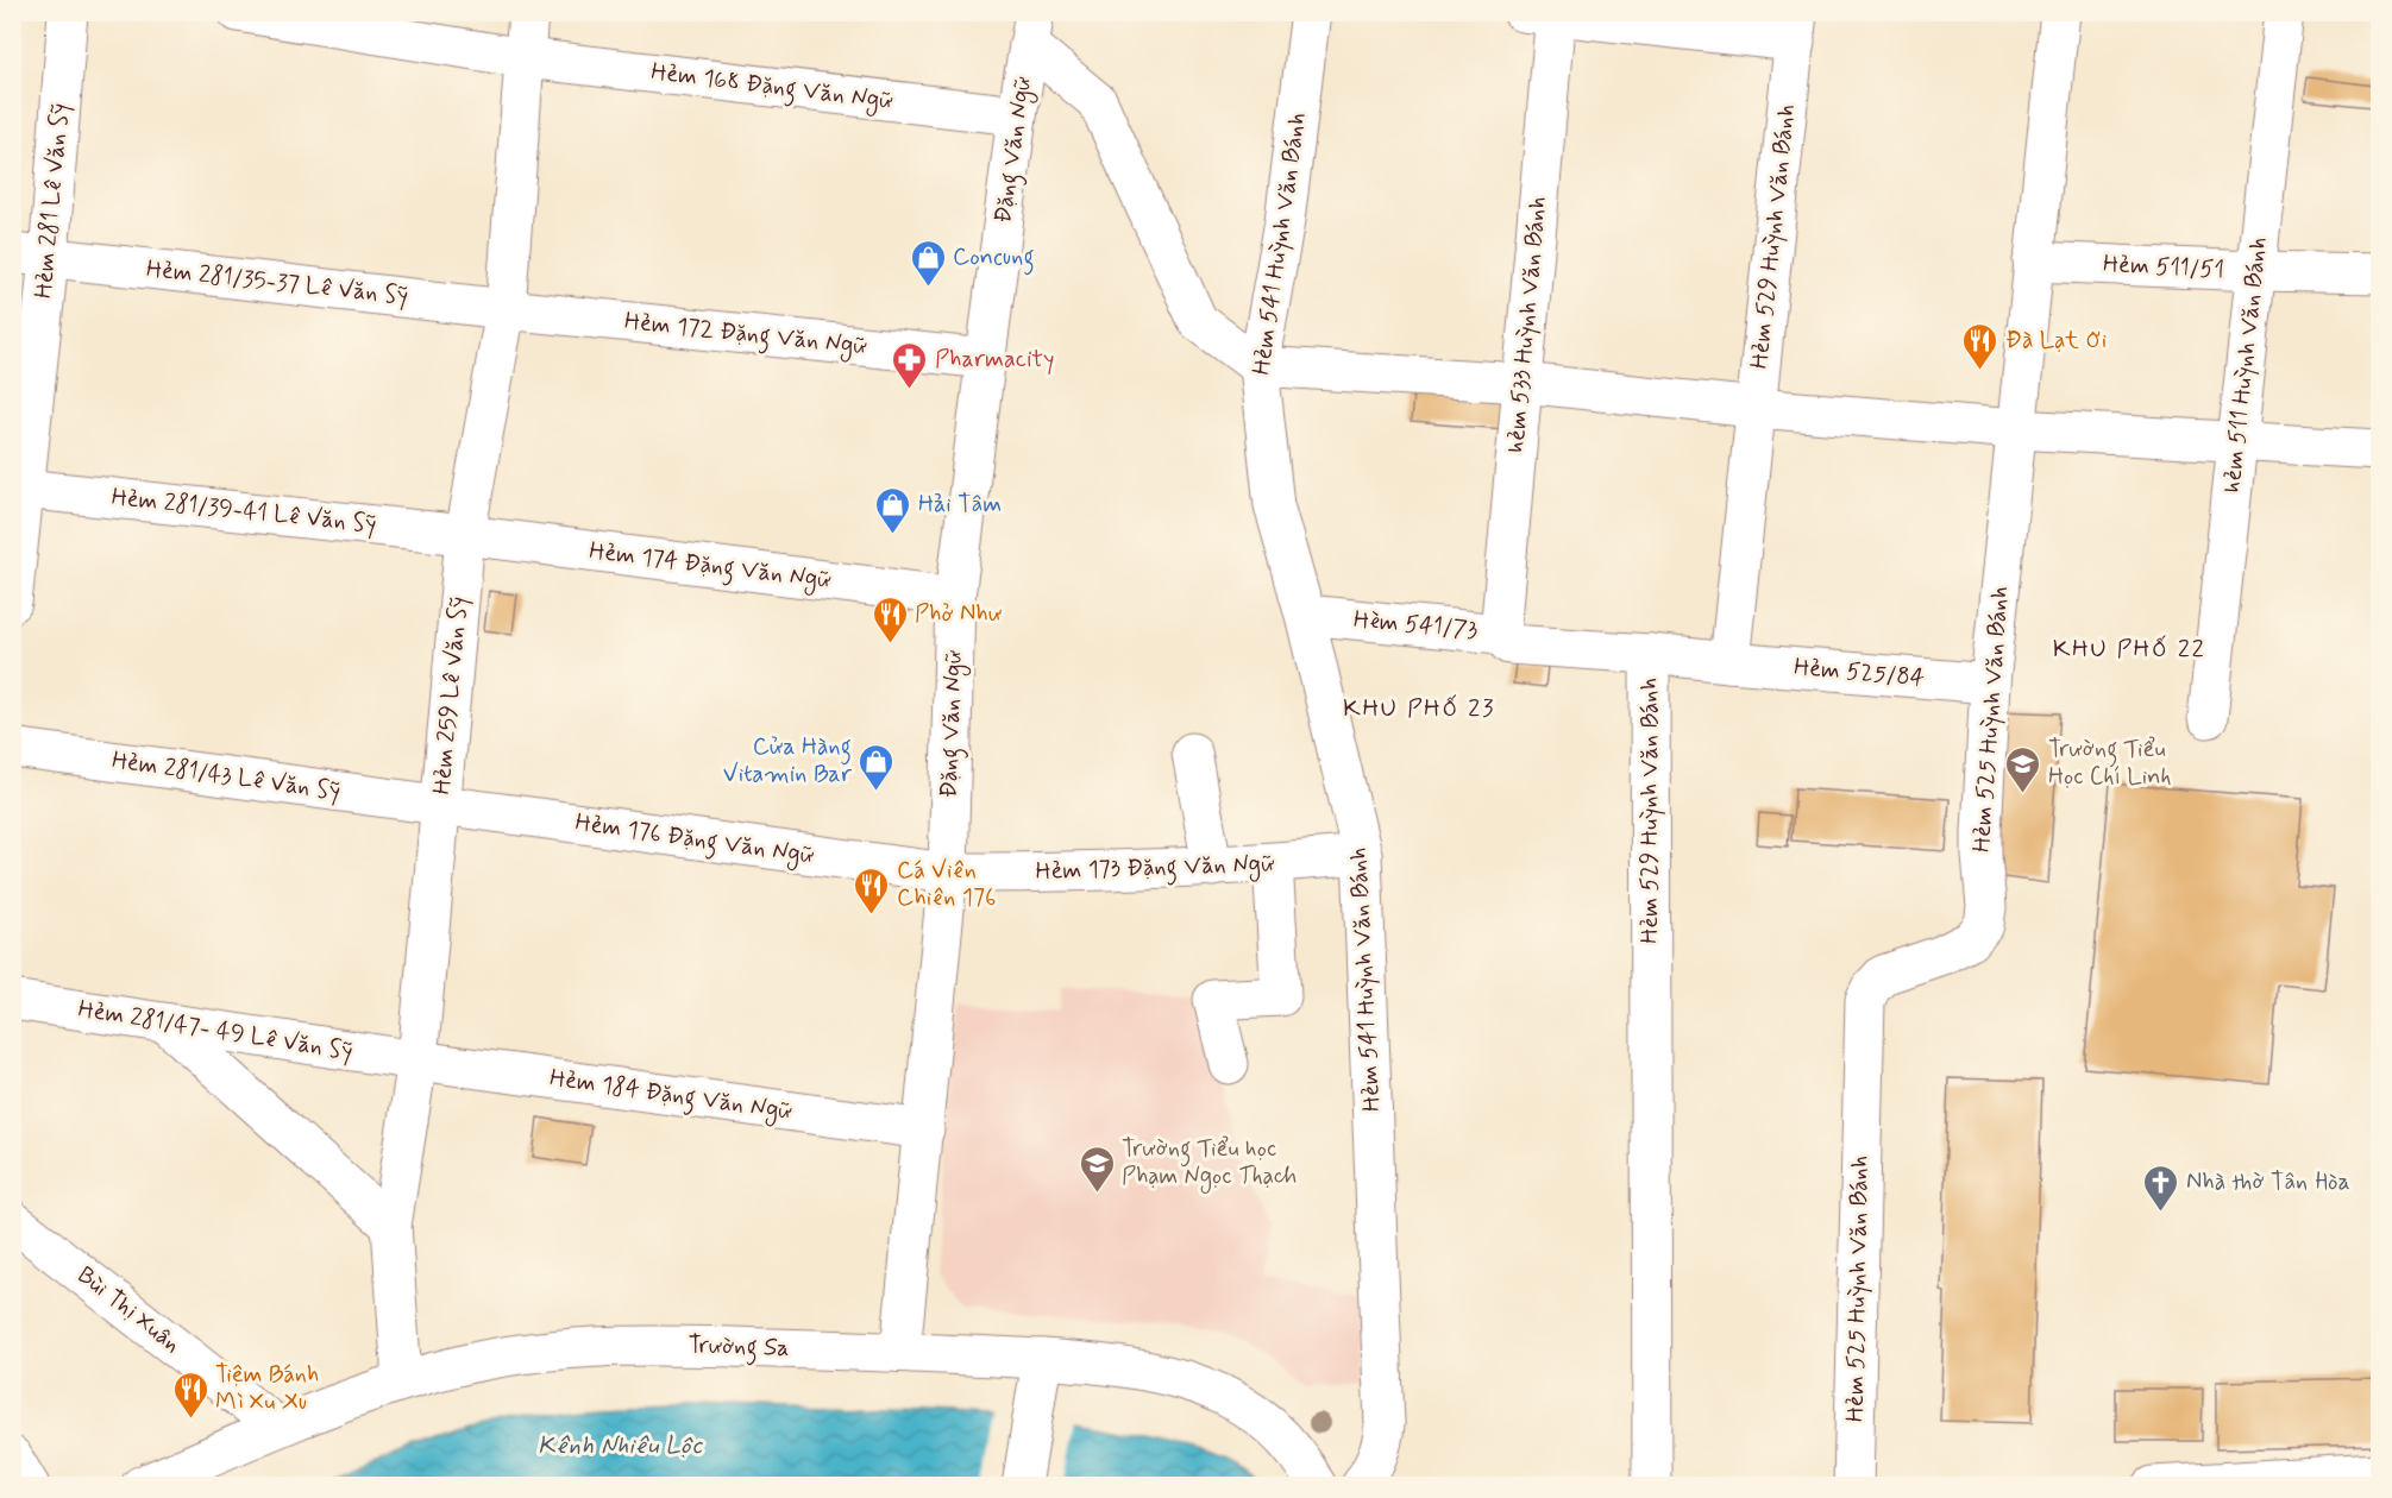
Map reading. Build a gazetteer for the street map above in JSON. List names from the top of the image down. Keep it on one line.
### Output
{"streets":{"street":["Hẻm 168 Đặng Văn Ngữ","Đặng Văn Ngữ","Hẻm 281 Lê Văn Sỹ","Hẻm 529 Huỳnh Văn Bánh","Hẻm 541 Huỳnh Văn Bánh","Hẻm 511/51","Hẻm 281/35-37 Lê Văn Sỹ","hẻm 533 Huỳnh Văn Bánh","Hẻm 172 Đặng Văn Ngữ","hẻm 511 Huỳnh Văn Bánh","Hẻm 281/39-41 Lê Văn Sỹ","Hẻm 174 Đặng Văn Ngữ","Hèm 541/73","Hẻm 525/84","Hẻm 259 Lê Văn Sỹ","Hẻm 525 Huỳnh Văn Bánh","Hẻm 281/43 Lê Văn Sỹ","Hẻm 176 Đặng Văn Ngữ","Hẻm 173 Đặng Văn Ngữ","Hẻm 281/47- 49 Lê Văn Sỹ","Hẻm 184 Đặng Văn Ngữ","Bùi Thị Xuân","Trường Sa"]},"crossings":[["Hẻm 168 Đặng Văn Ngữ","Đặng Văn Ngữ"],["Hẻm 168 Đặng Văn Ngữ","Hẻm 259 Lê Văn Sỹ"],["Đặng Văn Ngữ","Hẻm 172 Đặng Văn Ngữ"],["Đặng Văn Ngữ","Hẻm 174 Đặng Văn Ngữ"],["Đặng Văn Ngữ","Hẻm 176 Đặng Văn Ngữ"],["Đặng Văn Ngữ","Hẻm 173 Đặng Văn Ngữ"],["Đặng Văn Ngữ","Hẻm 184 Đặng Văn Ngữ"],["Đặng Văn Ngữ","Trường Sa"],["Hẻm 281 Lê Văn Sỹ","Hẻm 281/35-37 Lê Văn Sỹ"],["Hẻm 281 Lê Văn Sỹ","Hẻm 281/39-41 Lê Văn Sỹ"],["Hẻm 529 Huỳnh Văn Bánh","Hèm 541/73"],["Hẻm 529 Huỳnh Văn Bánh","Hẻm 525/84"],["Hẻm 541 Huỳnh Văn Bánh","Hèm 541/73"],["Hẻm 541 Huỳnh Văn Bánh","Hẻm 173 Đặng Văn Ngữ"],["Hẻm 511/51","hẻm 511 Huỳnh Văn Bánh"],["Hẻm 511/51","Hẻm 525 Huỳnh Văn Bánh"],["Hẻm 281/35-37 Lê Văn Sỹ","Hẻm 172 Đặng Văn Ngữ"],["Hẻm 281/35-37 Lê Văn Sỹ","Hẻm 259 Lê Văn Sỹ"],["hẻm 533 Huỳnh Văn Bánh","Hèm 541/73"],["Hẻm 172 Đặng Văn Ngữ","Hẻm 259 Lê Văn Sỹ"],["Hẻm 281/39-41 Lê Văn Sỹ","Hẻm 174 Đặng Văn Ngữ"],["Hẻm 281/39-41 Lê Văn Sỹ","Hẻm 259 Lê Văn Sỹ"],["Hẻm 174 Đặng Văn Ngữ","Hẻm 259 Lê Văn Sỹ"],["Hẻm 525/84","Hẻm 525 Huỳnh Văn Bánh"],["Hẻm 259 Lê Văn Sỹ","Hẻm 281/43 Lê Văn Sỹ"],["Hẻm 259 Lê Văn Sỹ","Hẻm 176 Đặng Văn Ngữ"],["Hẻm 259 Lê Văn Sỹ","Hẻm 281/47- 49 Lê Văn Sỹ"],["Hẻm 259 Lê Văn Sỹ","Hẻm 184 Đặng Văn Ngữ"],["Hẻm 259 Lê Văn Sỹ","Trường Sa"],["Hẻm 281/43 Lê Văn Sỹ","Hẻm 176 Đặng Văn Ngữ"],["Hẻm 176 Đặng Văn Ngữ","Hẻm 173 Đặng Văn Ngữ"],["Hẻm 281/47- 49 Lê Văn Sỹ","Hẻm 184 Đặng Văn Ngữ"],["Bùi Thị Xuân","Trường Sa"]],"districts":["KHU PHỐ 22","KHU PHỐ 23"],"water":["Kênh Nhiêu Lộc"],"places":{"shop":["Concung","Hải Tâm","Cửa Hàng Vitamin Bar"],"restaurant":["Đà Lạt Ơi","Phở Như","Cá Viên Chiên 176","Tiệm Bánh Mì Xu Xu"],"pharmacy":["Pharmacity"],"school or university":["Trường Tiểu Học Chí Linh","Trường Tiểu học Phạm Ngọc Thạch"],"church":["Nhà thờ Tân Hòa"]}}
